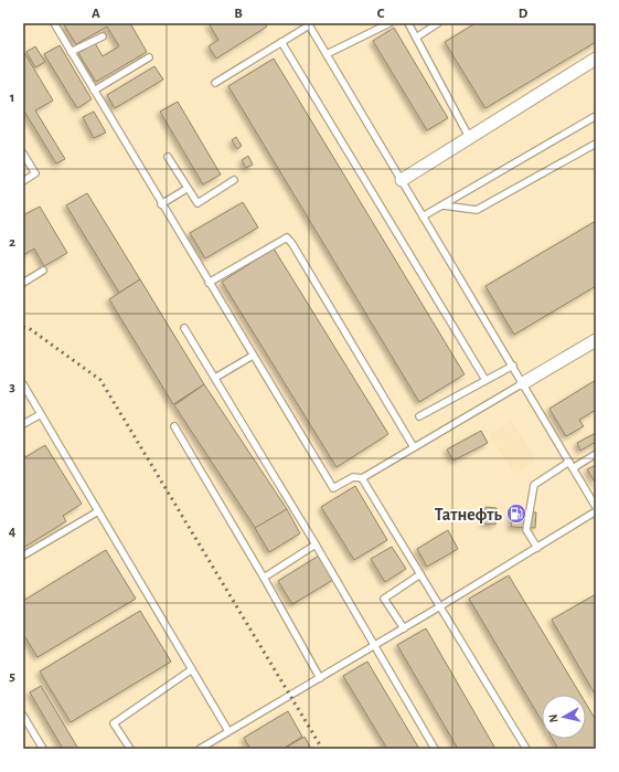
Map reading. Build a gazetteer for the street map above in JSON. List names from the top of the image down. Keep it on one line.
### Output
{"places":{"fuel station":["Татнефть"]},"north":"left","grid":{"columns":["A","B","C","D"],"rows":["1","2","3","4","5"]}}
